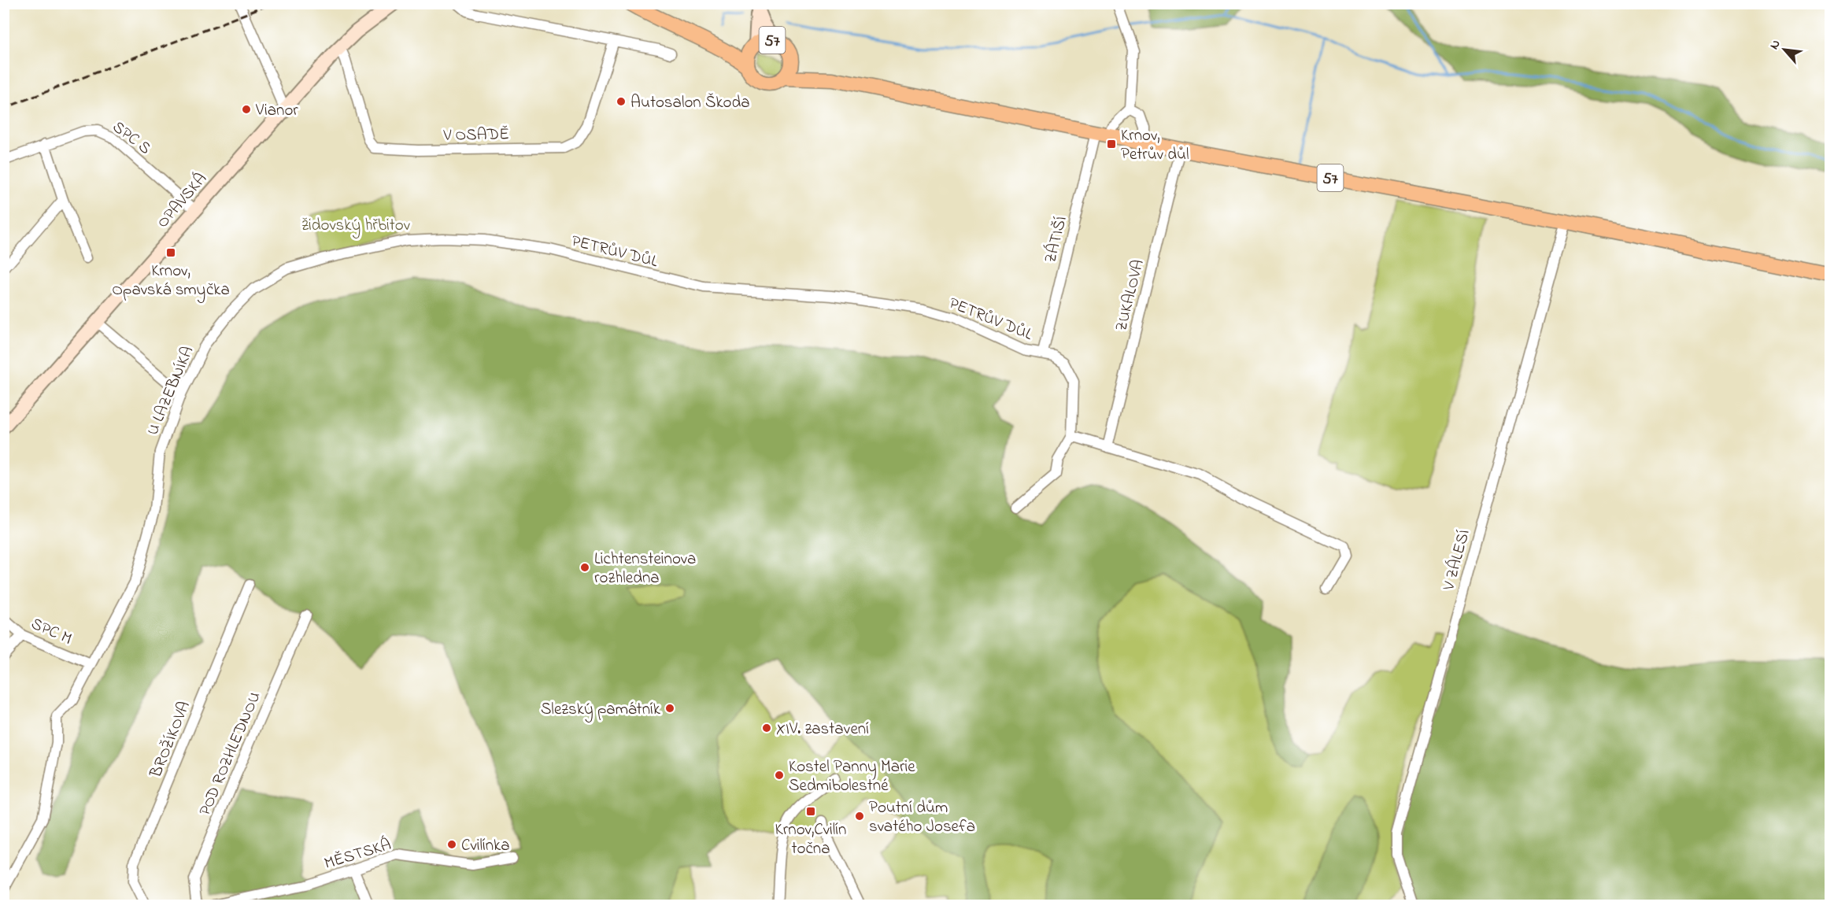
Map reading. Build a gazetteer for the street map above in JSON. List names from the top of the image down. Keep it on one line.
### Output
{"streets":{"main road":["57","OPAVSKÁ"],"street":["V OSADĚ","SPC S","ZÁTIŠÍ","PETRŮV DŮL","ZUKALOVA","U LAZEBNÍKA","V ZÁLESÍ","SPC M","BROŽÍKOVA","POD ROZHLEDNOU","MĚSTSKÁ"]},"crossings":[["57","ZÁTIŠÍ"],["57","ZUKALOVA"],["57","V ZÁLESÍ"],["V OSADĚ","OPAVSKÁ"],["SPC S","OPAVSKÁ"],["ZÁTIŠÍ","PETRŮV DŮL"],["PETRŮV DŮL","U LAZEBNÍKA"],["U LAZEBNÍKA","SPC M"]],"parks":["židovský hřbitov"],"places":{"other":["Autosalon Škoda","Vianor","Lichtensteinova rozhledna","Slezský památník","XIV. zastavení","Kostel Panny Marie Sedmibolestné","Poutní dům svatého Josefa","Cvilínka"],"transit":["Krnov, Petrův důl","Krnov, Opavská smyčka","Krnov,Cvilín točna"]},"north":"top left"}
